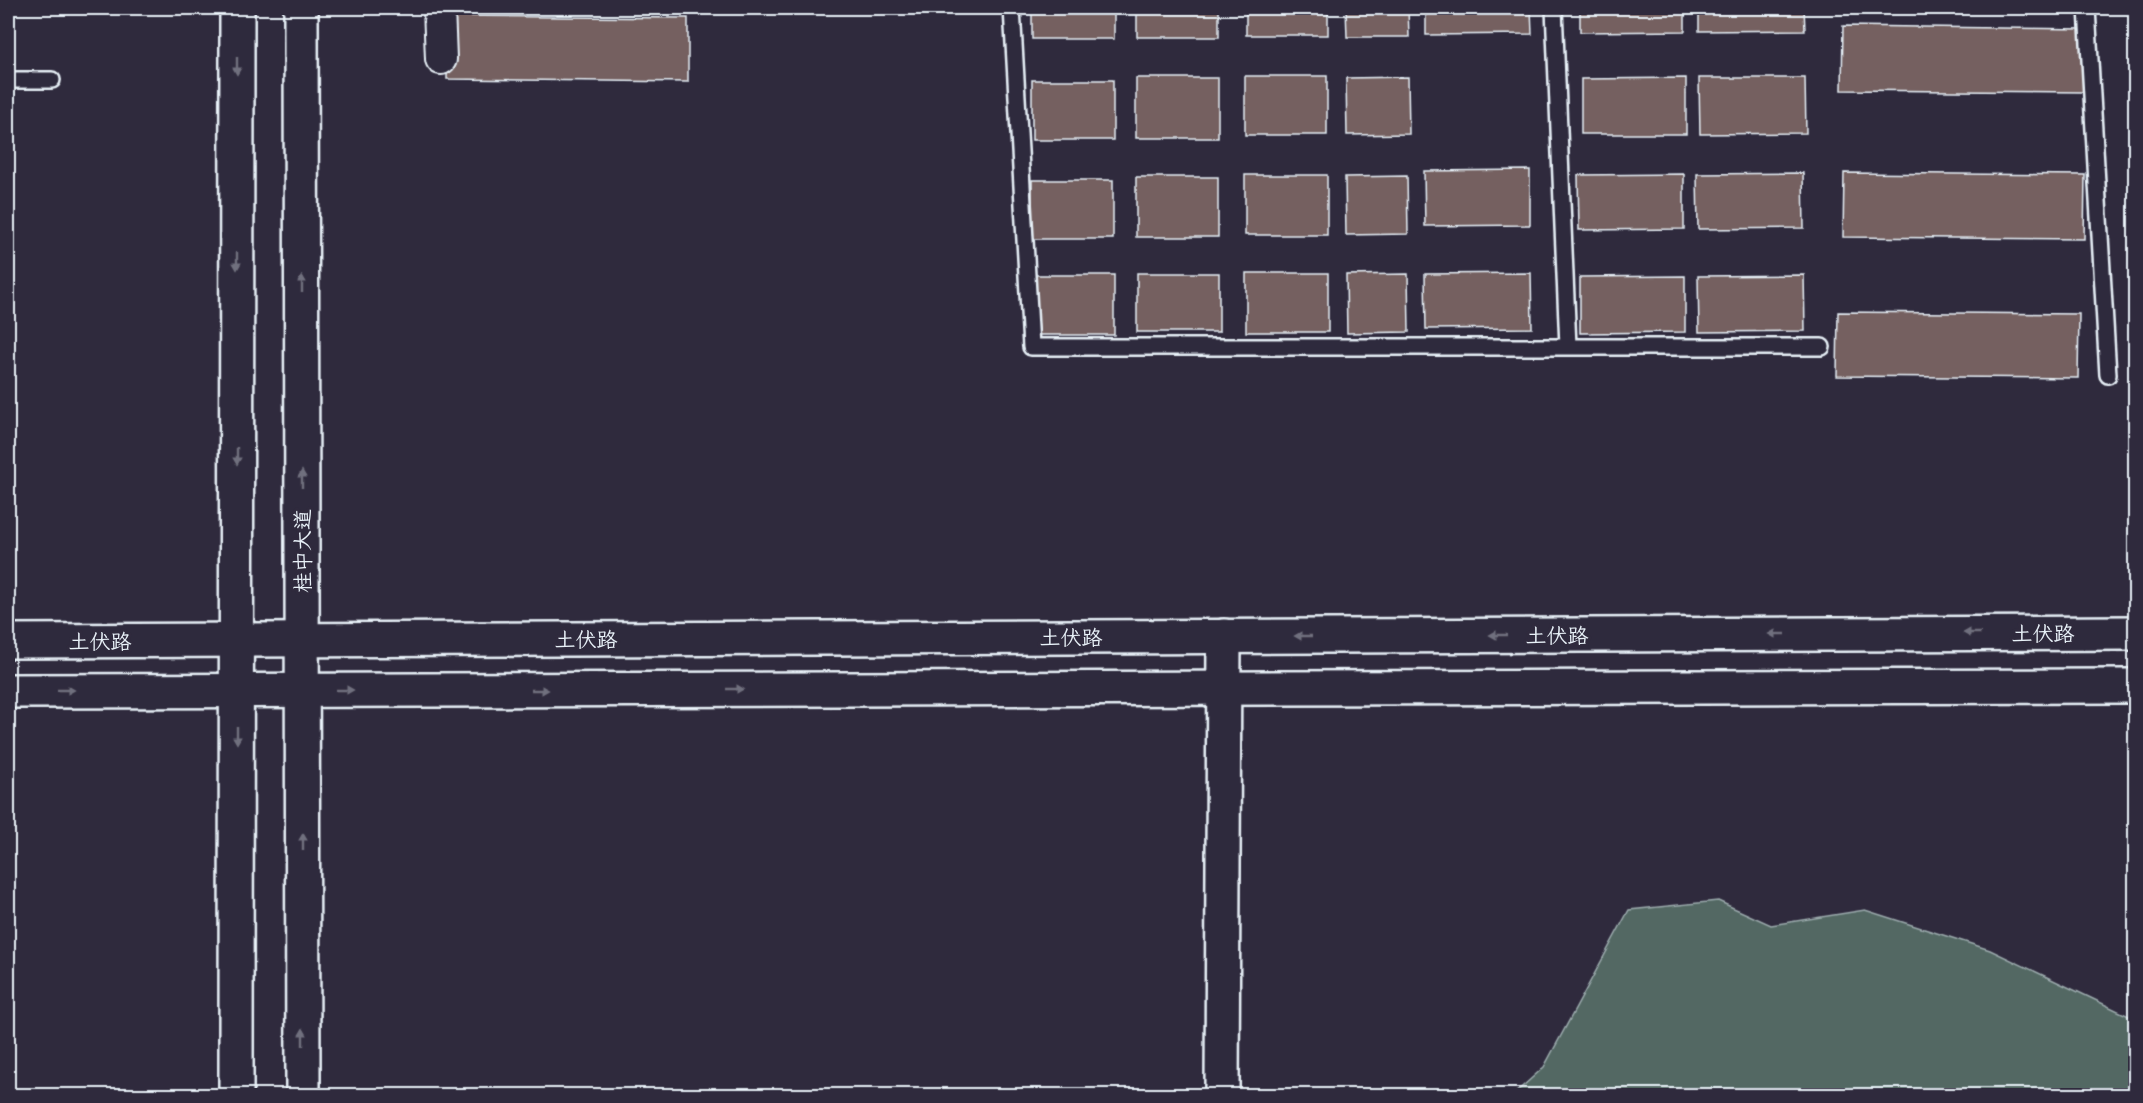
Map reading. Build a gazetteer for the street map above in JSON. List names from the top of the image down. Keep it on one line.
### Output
{"streets":{"main road":["桂中大道","土伏路"]},"crossings":[["桂中大道","土伏路"]]}
